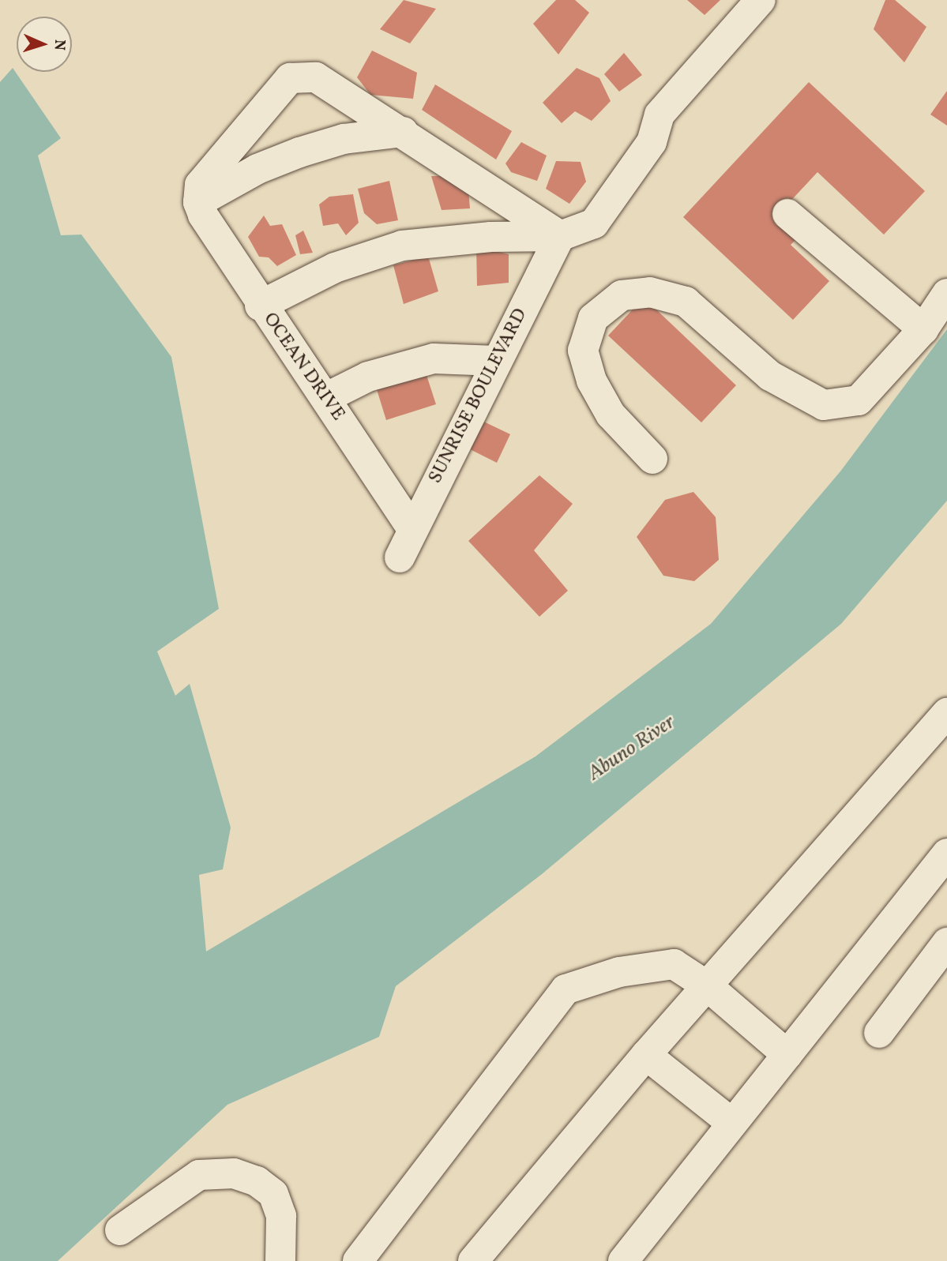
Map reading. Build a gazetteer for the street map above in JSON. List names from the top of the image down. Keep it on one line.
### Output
{"streets":{"street":["OCEAN DRIVE","SUNRISE BOULEVARD"]},"crossings":[["OCEAN DRIVE","SUNRISE BOULEVARD"]],"water":["Abuno River"],"north":"right"}
